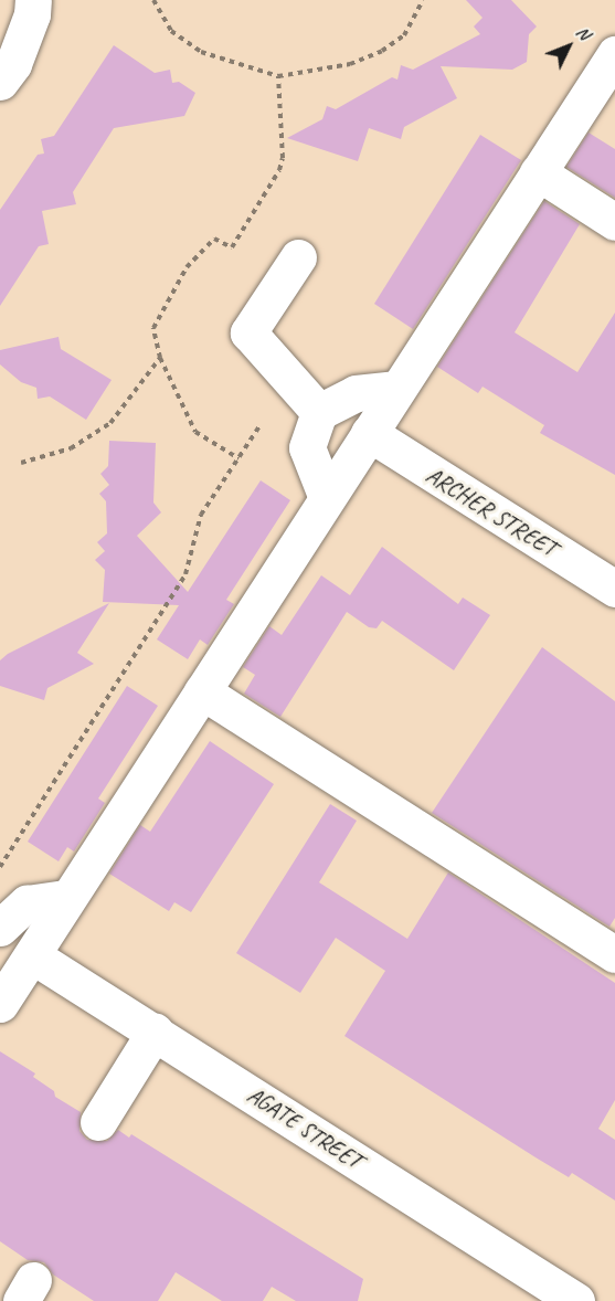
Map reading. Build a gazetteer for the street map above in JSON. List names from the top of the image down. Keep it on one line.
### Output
{"streets":{"street":["ARCHER STREET","AGATE STREET"]},"north":"top right"}
